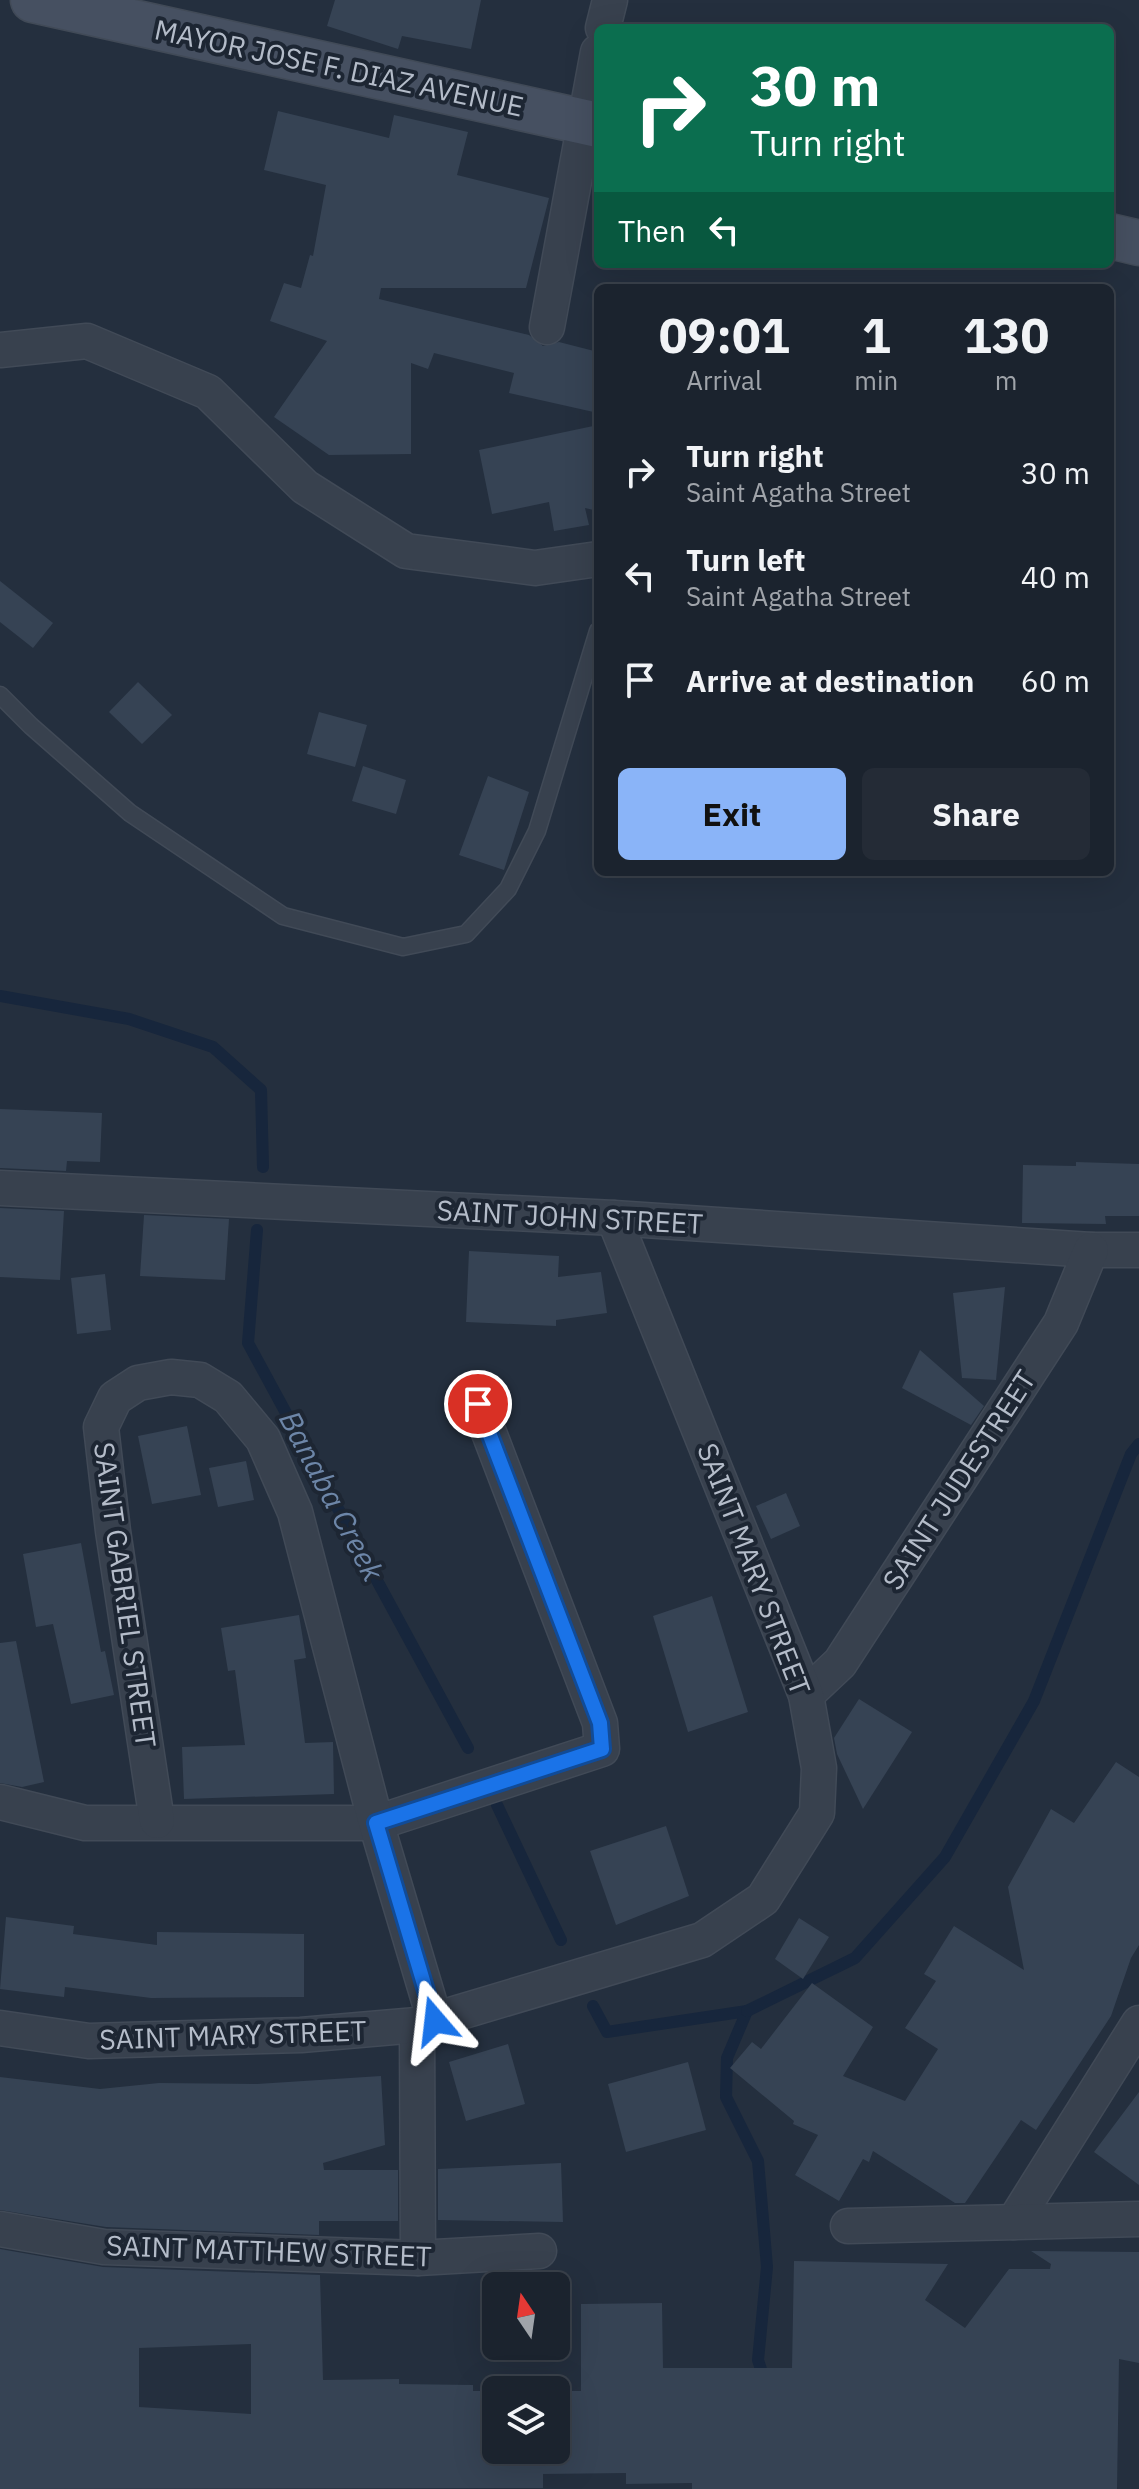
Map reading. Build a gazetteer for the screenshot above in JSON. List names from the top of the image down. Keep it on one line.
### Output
{"streets":{"main road":["MAYOR JOSE F. DIAZ AVENUE"],"street":["SAINT JOHN STREET","SAINT JUDESTREET","SAINT MARY STREET","SAINT GABRIEL STREET","SAINT MATTHEW STREET"]},"crossings":[["SAINT JOHN STREET","SAINT JUDESTREET"],["SAINT JOHN STREET","SAINT MARY STREET"],["SAINT JUDESTREET","SAINT MARY STREET"]],"water":["Banaba Creek"],"north":"top","page":{"turn":["30 m","Turn right"],"then":"Then","eta":["09:01","Arrival","1","min","130","m"],"list":[{"name":"Turn right","note":"Saint Agatha Street","value":"30 m"},{"name":"Turn left","note":"Saint Agatha Street","value":"40 m"},{"name":"Arrive at destination","value":"60 m"}],"buttons":["Exit","Share"]}}
